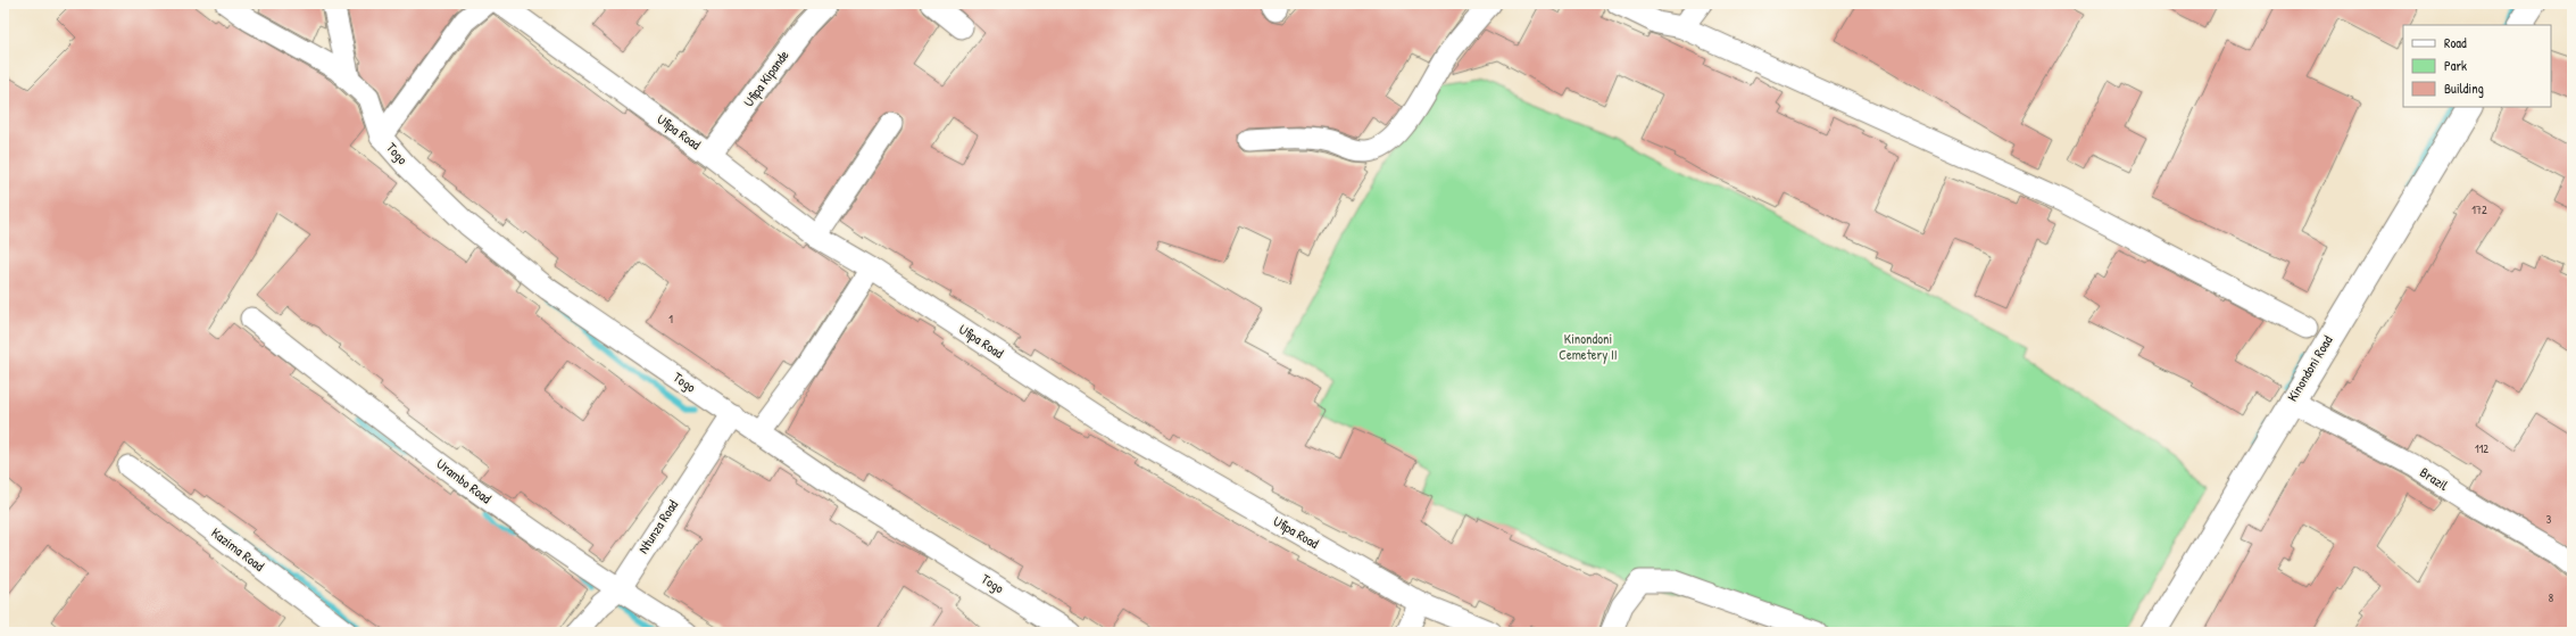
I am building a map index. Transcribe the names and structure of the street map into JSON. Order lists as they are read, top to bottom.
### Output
{
  "streets": {
    "street": [
      "Ufipa Kipande",
      "Ufipa Road",
      "Togo",
      "Kinondoni Road",
      "Brazil",
      "Urambo Road",
      "Ntunza Road",
      "Kazima Road"
    ]
  },
  "crossings": [
    ["Ufipa Kipande", "Ufipa Road"],
    ["Togo", "Ntunza Road"],
    ["Kinondoni Road", "Brazil"],
    ["Urambo Road", "Ntunza Road"]
  ],
  "parks": ["Kinondoni Cemetery II"],
  "house_numbers": [
    "172",
    "1",
    "112",
    "3",
    "8"
  ],
  "legend": ["Road", "Park", "Building"]
}
